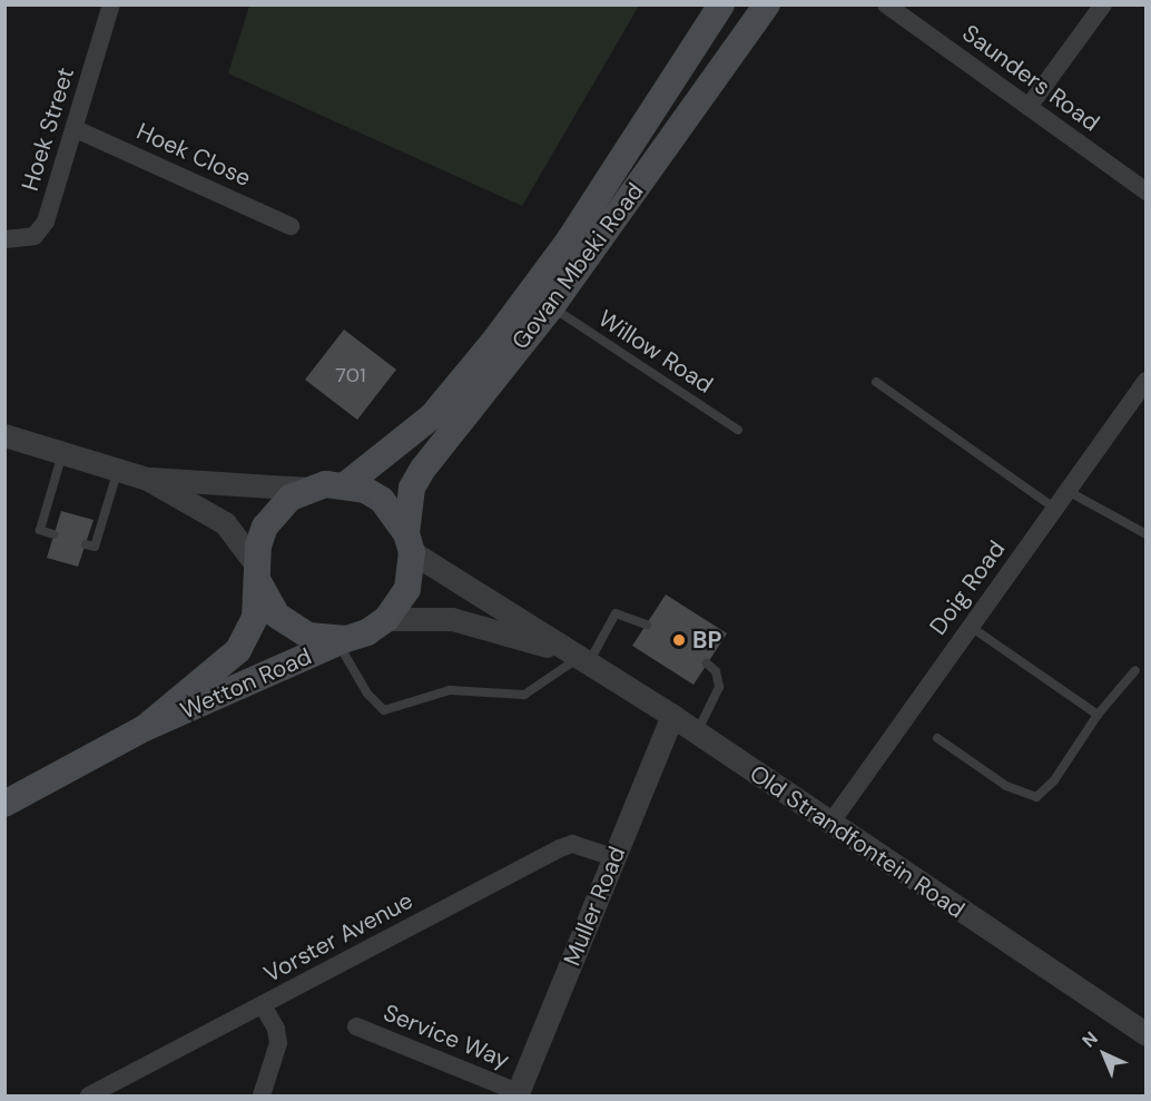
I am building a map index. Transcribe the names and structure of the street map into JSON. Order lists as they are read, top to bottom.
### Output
{
  "streets": {
    "main road": ["Govan Mbeki Road", "Wetton Road"],
    "street": [
      "Saunders Road",
      "Hoek Street",
      "Hoek Close",
      "Doig Road",
      "Old Strandfontein Road",
      "Muller Road",
      "Vorster Avenue",
      "Service Way"
    ],
    "lane": ["Willow Road"]
  },
  "crossings": [
    ["Hoek Street", "Hoek Close"],
    ["Govan Mbeki Road", "Willow Road"],
    ["Govan Mbeki Road", "Wetton Road"],
    ["Govan Mbeki Road", "Old Strandfontein Road"],
    ["Doig Road", "Old Strandfontein Road"],
    ["Wetton Road", "Old Strandfontein Road"],
    ["Old Strandfontein Road", "Muller Road"],
    ["Muller Road", "Vorster Avenue"],
    ["Muller Road", "Service Way"]
  ],
  "places": ["BP"],
  "house_numbers": ["701"],
  "north": "top left"
}
